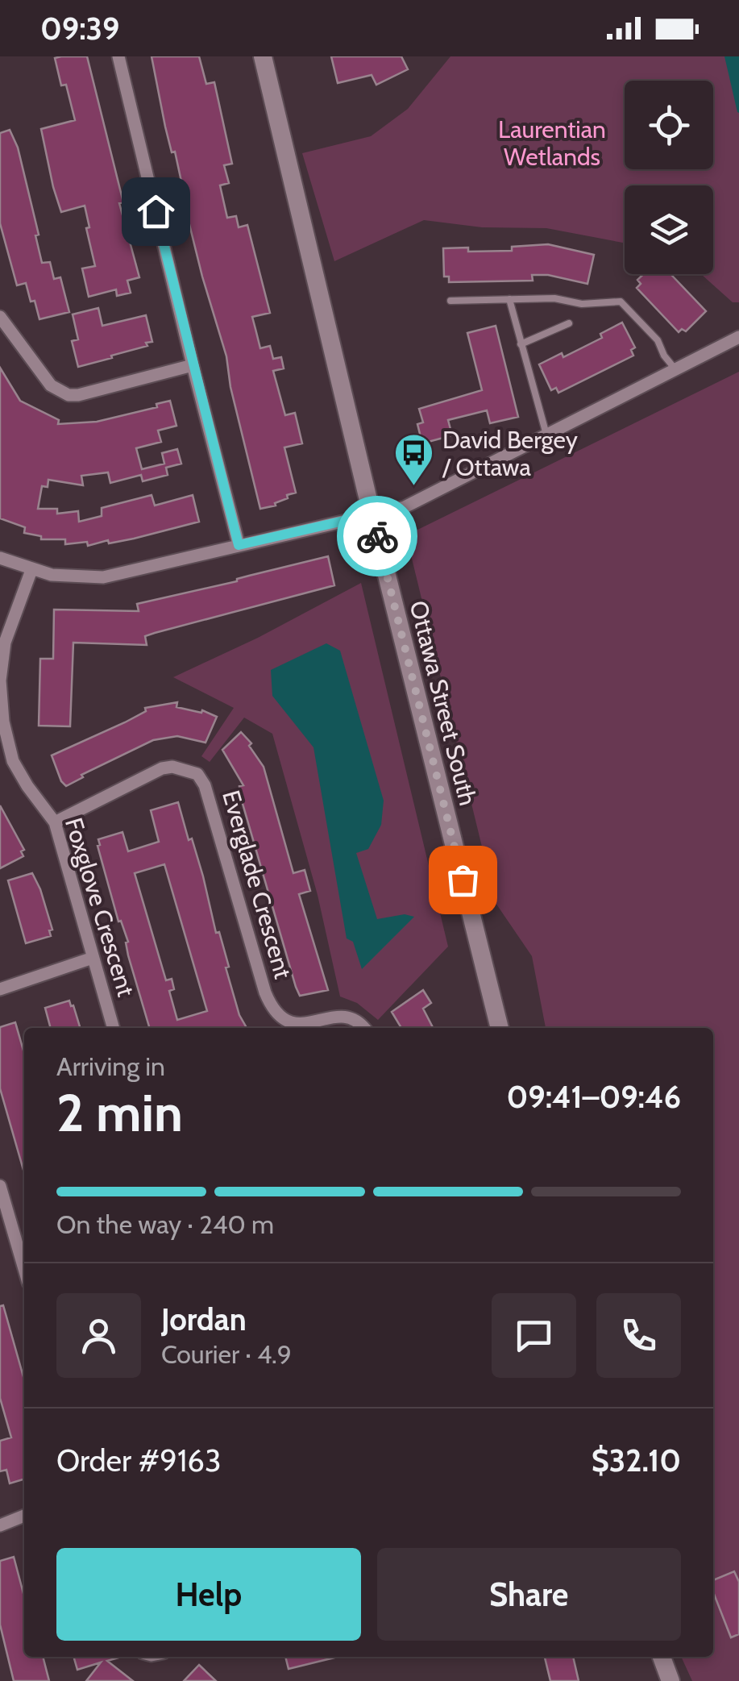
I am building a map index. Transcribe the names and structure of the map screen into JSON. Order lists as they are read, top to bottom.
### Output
{
  "streets": {
    "main road": ["Ottawa Street South"],
    "street": ["Everglade Crescent", "Foxglove Crescent"]
  },
  "crossings": [
    ["Everglade Crescent", "Foxglove Crescent"]
  ],
  "parks": ["Laurentian Wetlands"],
  "places": {
    "bus stop": ["David Bergey / Ottawa"]
  },
  "page": {
    "status": "09:39",
    "heading": ["2 min", "Arriving in", "09:41–09:46"],
    "panel": [
      "Jordan",
      "Courier · 4.9",
      "Order #9163",
      "$32.10"
    ],
    "bar": "On the way · 240 m",
    "buttons": ["Help", "Share"]
  }
}
